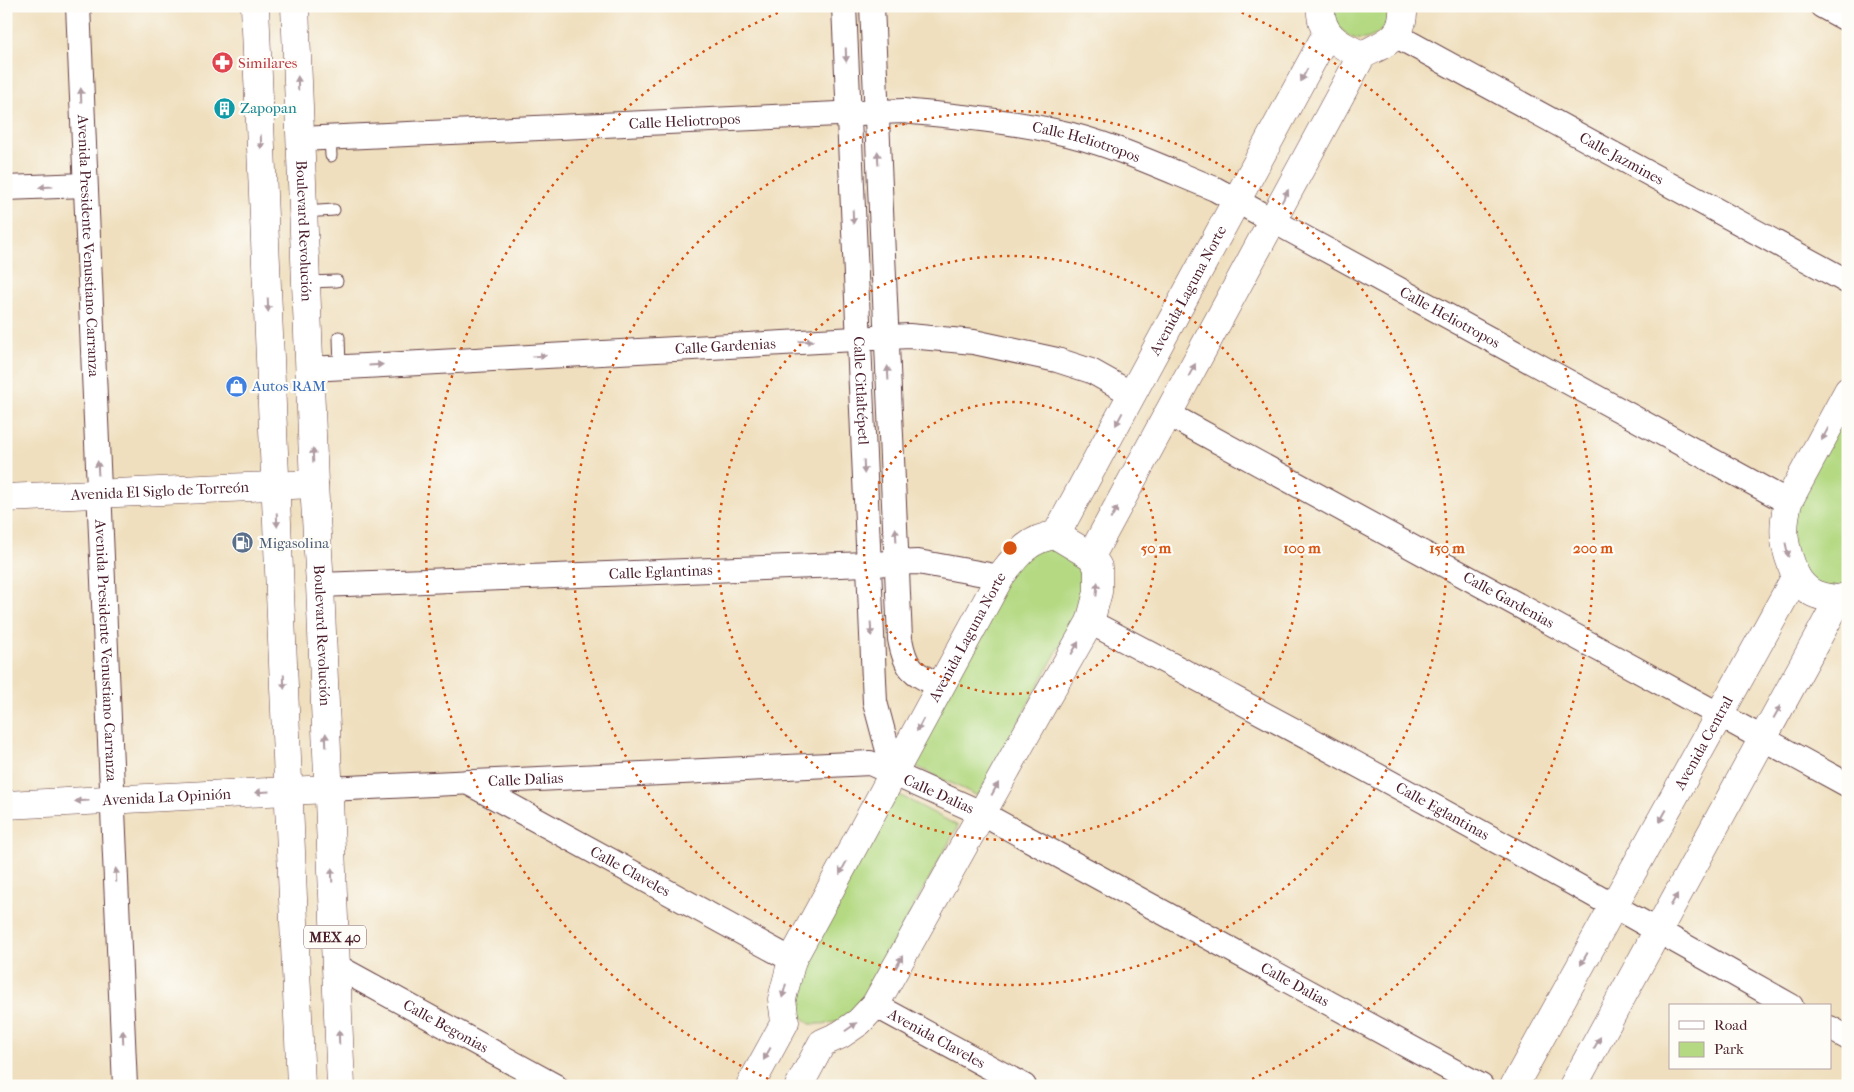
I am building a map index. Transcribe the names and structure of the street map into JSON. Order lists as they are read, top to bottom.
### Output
{
  "streets": {
    "street": [
      "Calle Heliotropos",
      "Calle Jazmines",
      "Boulevard Revolución",
      "Avenida Presidente Venustiano Carranza",
      "Avenida Laguna Norte",
      "Calle Gardenias",
      "Calle Citlaltépetl",
      "Avenida El Siglo de Torreón",
      "Calle Eglantinas",
      "Avenida Central",
      "Calle Dalias",
      "Avenida La Opinión",
      "Calle Claveles",
      "MEX 40",
      "Calle Begonias",
      "Avenida Claveles"
    ]
  },
  "crossings": [
    ["Calle Heliotropos", "Boulevard Revolución"],
    ["Calle Heliotropos", "Avenida Laguna Norte"],
    ["Calle Heliotropos", "Calle Citlaltépetl"],
    ["Boulevard Revolución", "Calle Gardenias"],
    ["Boulevard Revolución", "Avenida El Siglo de Torreón"],
    ["Boulevard Revolución", "Calle Eglantinas"],
    ["Boulevard Revolución", "Calle Dalias"],
    ["Boulevard Revolución", "Avenida La Opinión"],
    ["Boulevard Revolución", "Calle Begonias"],
    ["Avenida Presidente Venustiano Carranza", "Avenida El Siglo de Torreón"],
    ["Avenida Presidente Venustiano Carranza", "Avenida La Opinión"],
    ["Avenida Laguna Norte", "Calle Gardenias"],
    ["Avenida Laguna Norte", "Calle Citlaltépetl"],
    ["Avenida Laguna Norte", "Calle Eglantinas"],
    ["Avenida Laguna Norte", "Calle Dalias"],
    ["Avenida Laguna Norte", "Calle Claveles"],
    ["Calle Gardenias", "Calle Citlaltépetl"],
    ["Calle Gardenias", "Avenida Central"],
    ["Calle Citlaltépetl", "Calle Eglantinas"],
    ["Calle Citlaltépetl", "Calle Dalias"],
    ["Avenida El Siglo de Torreón", "MEX 40"],
    ["Calle Eglantinas", "Avenida Central"],
    ["Calle Dalias", "Avenida La Opinión"],
    ["Calle Dalias", "Calle Claveles"],
    ["Avenida La Opinión", "MEX 40"]
  ],
  "one_way": ["Avenida La Opinión"],
  "places": {
    "pharmacy": ["Similares"],
    "building": ["Zapopan"],
    "shop": ["Autos RAM"],
    "fuel station": ["Migasolina"]
  },
  "legend": ["Road", "Park"],
  "rings": [
    "50 m",
    "100 m",
    "150 m",
    "200 m"
  ]
}
